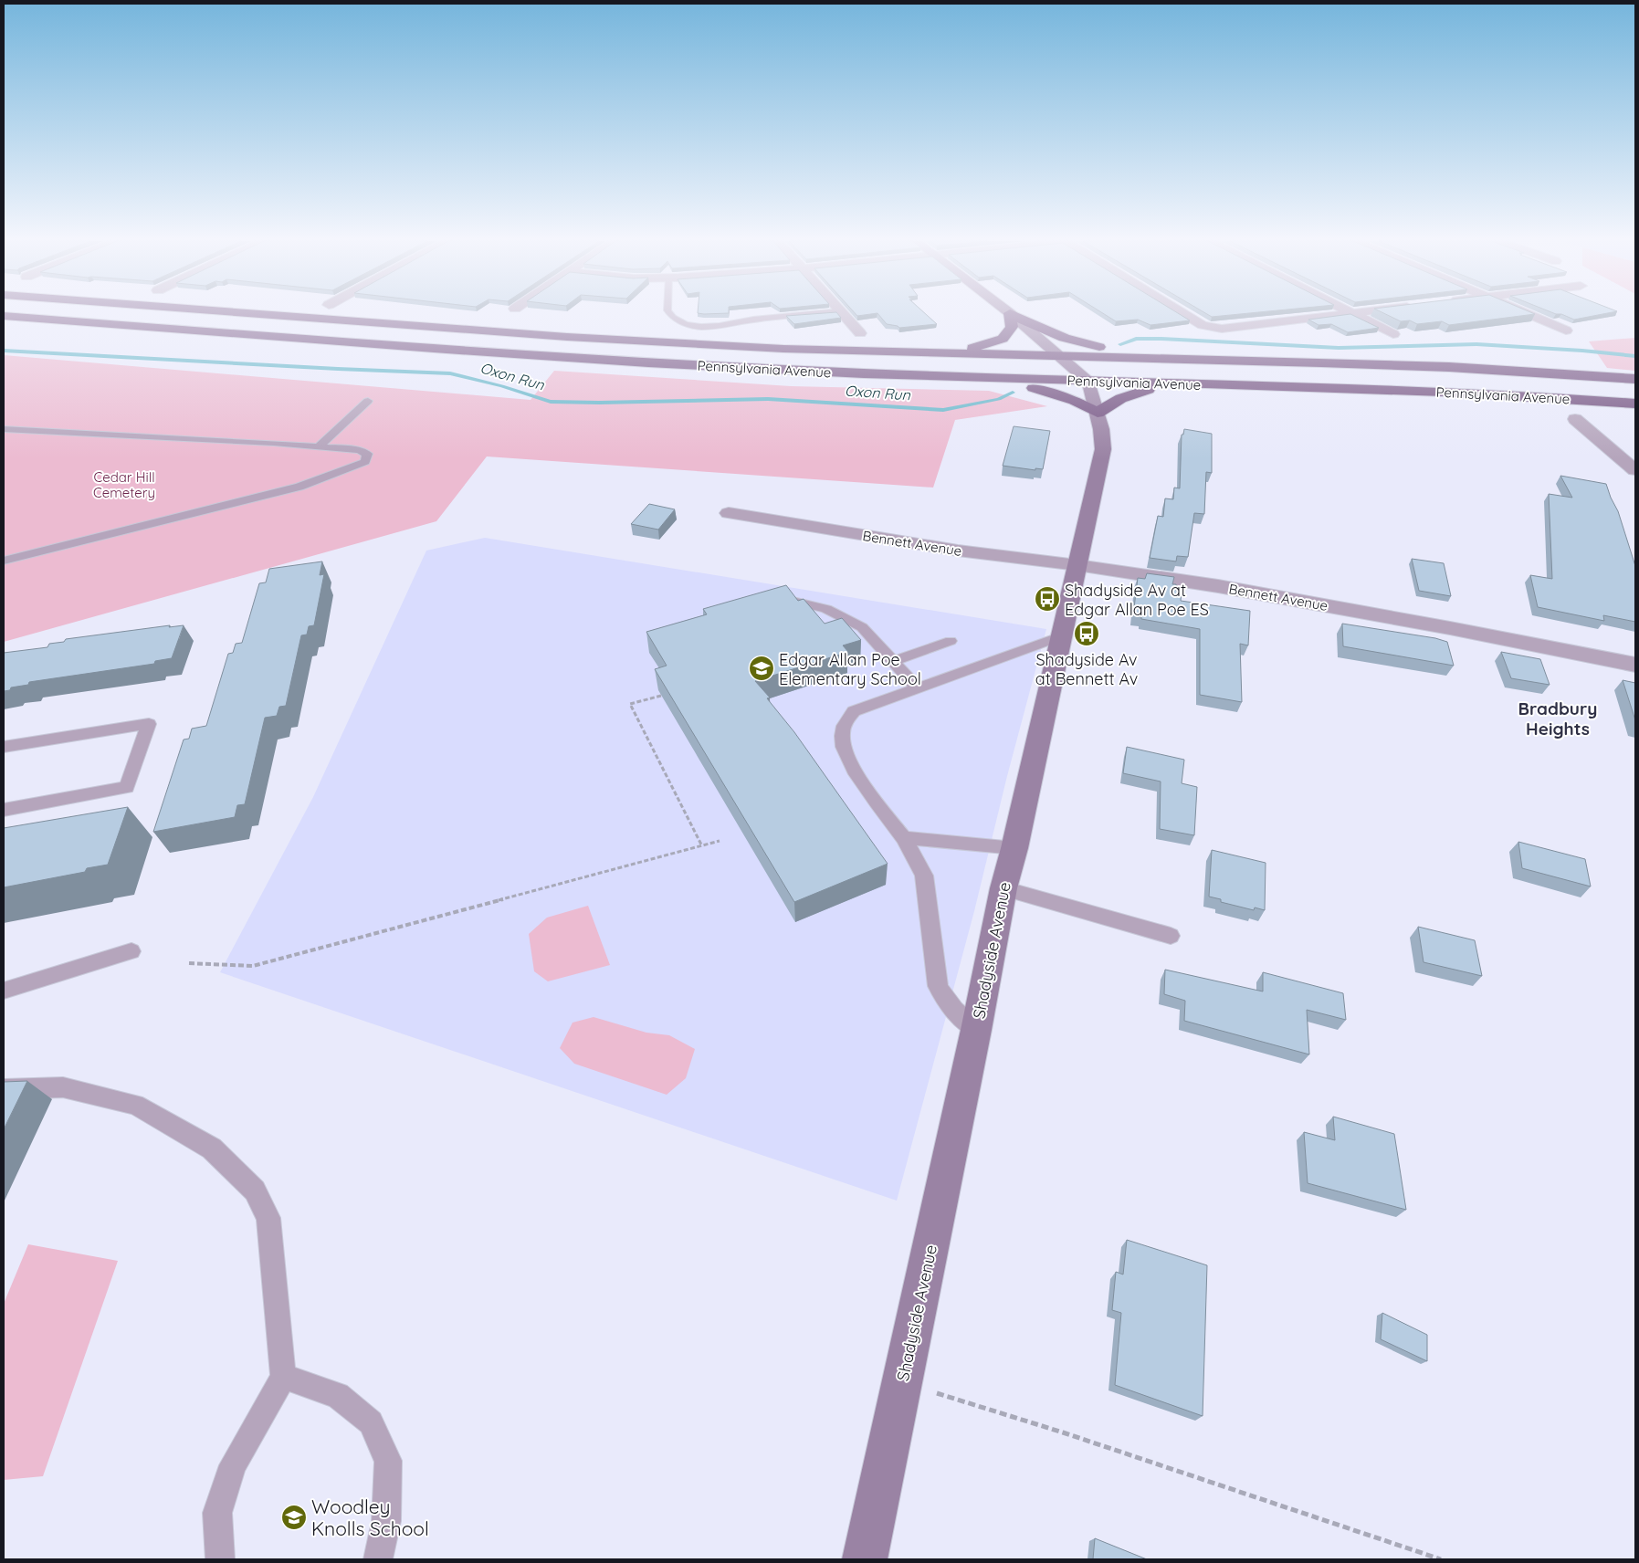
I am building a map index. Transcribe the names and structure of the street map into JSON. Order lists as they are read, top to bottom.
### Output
{
  "streets": {
    "highway": ["Pennsylvania Avenue"],
    "street": ["Bennett Avenue", "Shadyside Avenue"]
  },
  "crossings": [
    ["Pennsylvania Avenue", "Shadyside Avenue"],
    ["Bennett Avenue", "Shadyside Avenue"]
  ],
  "districts": ["Bradbury Heights"],
  "water": ["Oxon Run"],
  "parks": ["Cedar Hill Cemetery"],
  "places": {
    "bus stop": ["Shadyside Av at Edgar Allan Poe ES", "Shadyside Av at Bennett Av"],
    "school or university": ["Edgar Allan Poe Elementary School", "Woodley Knolls School"]
  }
}
